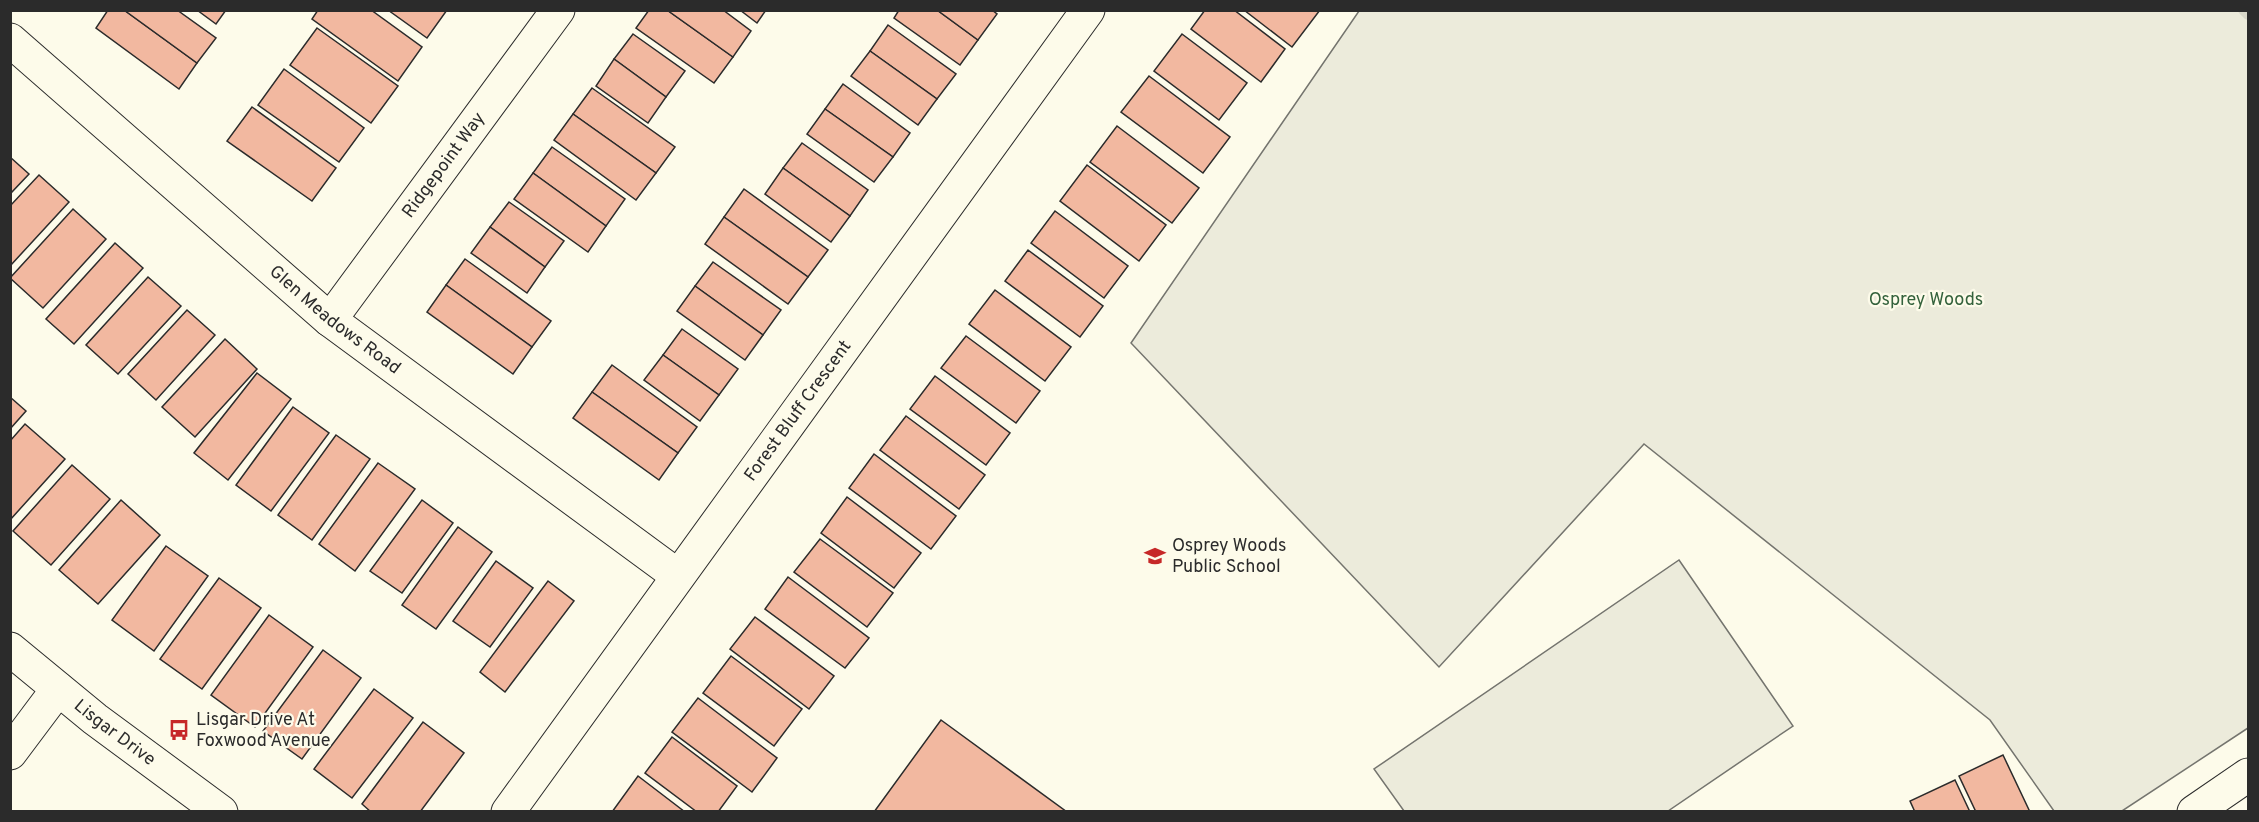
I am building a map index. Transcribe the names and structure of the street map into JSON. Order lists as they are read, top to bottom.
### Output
{
  "streets": {
    "street": [
      "Ridgepoint Way",
      "Glen Meadows Road",
      "Forest Bluff Crescent",
      "Lisgar Drive"
    ]
  },
  "crossings": [
    ["Ridgepoint Way", "Glen Meadows Road"],
    ["Glen Meadows Road", "Forest Bluff Crescent"]
  ],
  "parks": ["Osprey Woods"],
  "places": {
    "school or university": ["Osprey Woods Public School"],
    "bus stop": ["Lisgar Drive At Foxwood Avenue"]
  }
}
